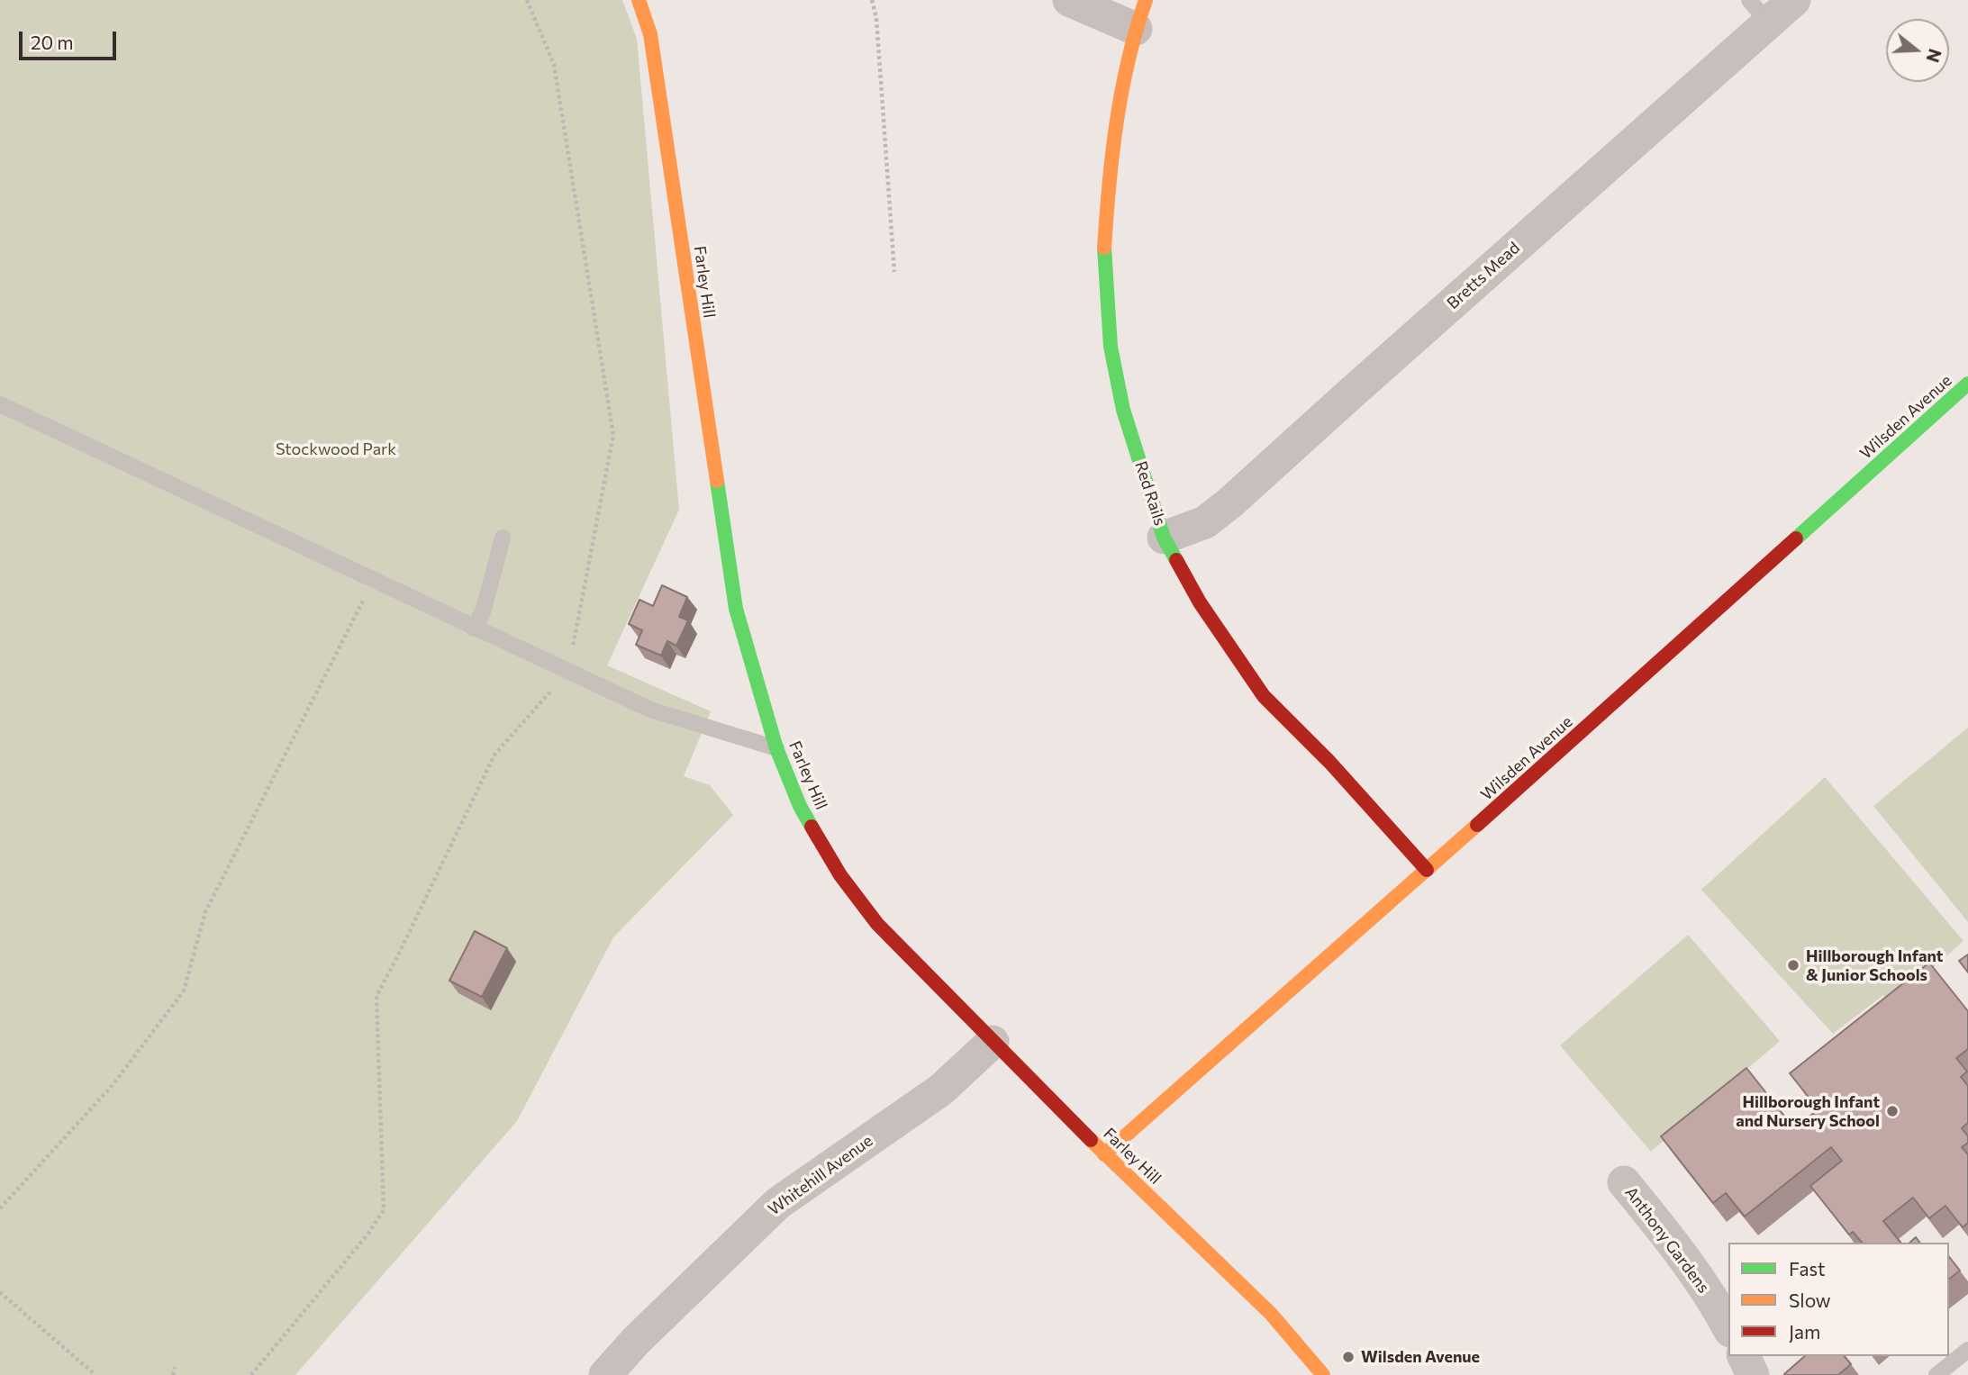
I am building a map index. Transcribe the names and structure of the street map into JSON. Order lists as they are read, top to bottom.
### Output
{
  "streets": {
    "street": [
      "Bretts Mead",
      "Farley Hill",
      "Wilsden Avenue",
      "Red Rails",
      "Whitehill Avenue",
      "Anthony Gardens"
    ]
  },
  "crossings": [
    ["Bretts Mead", "Red Rails"],
    ["Farley Hill", "Wilsden Avenue"],
    ["Farley Hill", "Whitehill Avenue"],
    ["Wilsden Avenue", "Red Rails"]
  ],
  "parks": ["Stockwood Park"],
  "places": ["Hillborough Infant & Junior Schools", "Hillborough Infant and Nursery School", "Wilsden Avenue"],
  "legend": ["Fast", "Slow", "Jam"],
  "scale_bar": "20 m",
  "north": "right"
}
